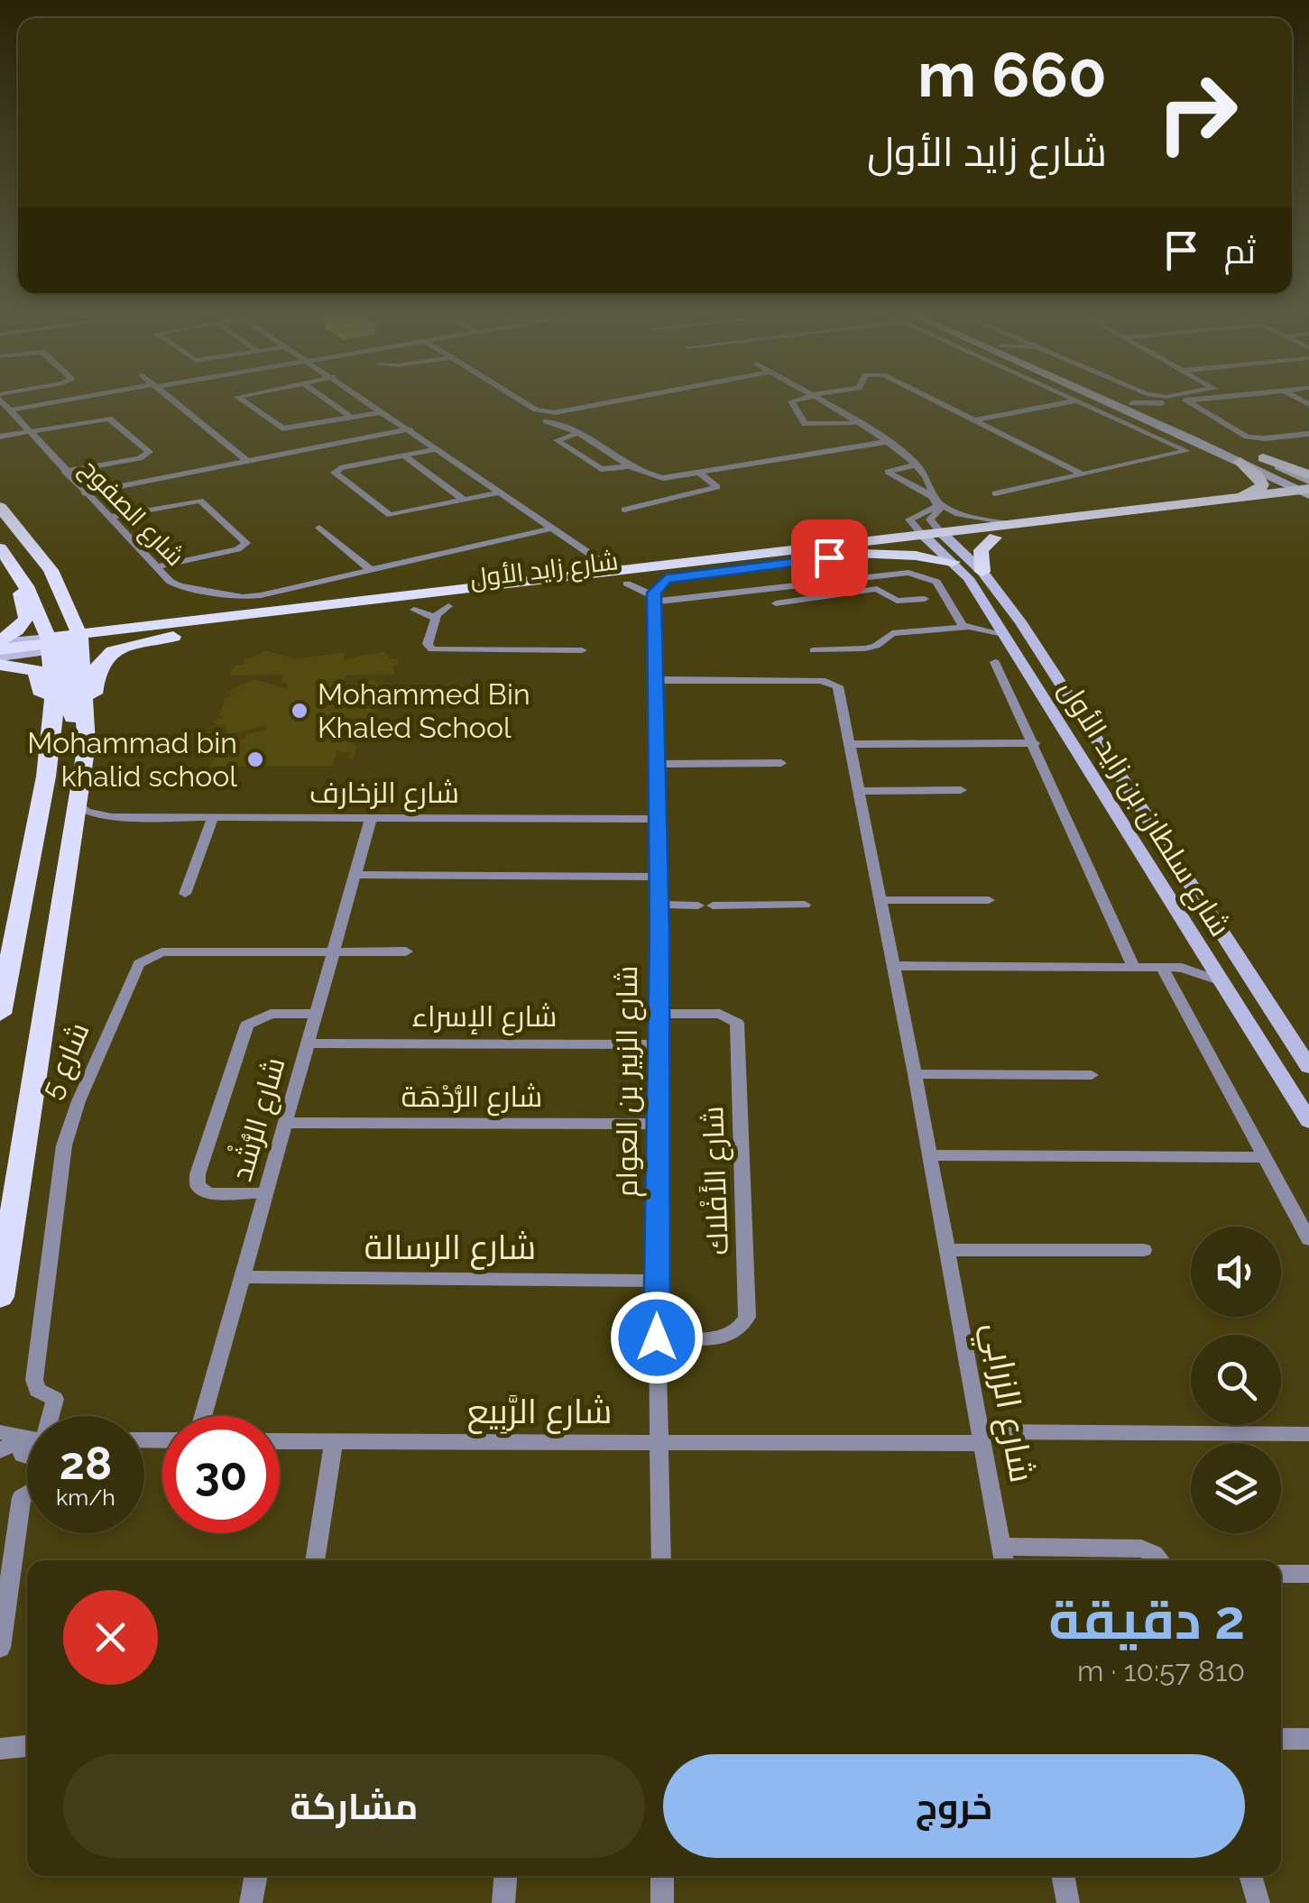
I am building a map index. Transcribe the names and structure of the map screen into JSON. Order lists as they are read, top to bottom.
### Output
{
  "streets": {
    "main road": ["شارع زايد الأول", "شارع سلطان بن زايد الأول"],
    "street": [
      "شارع الصفوح",
      "شارع الزخارف",
      "شارع الإسراء",
      "شارع 5",
      "شارع الزبير بن العوام",
      "شارع الرُّدْهَة",
      "شارع الرُّشْد",
      "شارع الأَفْلاك",
      "شارع الرسالة",
      "شارع الزرابي",
      "شارع الرَّبِيع"
    ]
  },
  "crossings": [
    ["شارع زايد الأول", "شارع سلطان بن زايد الأول"],
    ["شارع الزخارف", "شارع الزبير بن العوام"],
    ["شارع الزخارف", "شارع الرُّشْد"],
    ["شارع الإسراء", "شارع الزبير بن العوام"],
    ["شارع الإسراء", "شارع الرُّشْد"],
    ["شارع 5", "شارع الرُّشْد"],
    ["شارع الزبير بن العوام", "شارع الرُّدْهَة"],
    ["شارع الزبير بن العوام", "شارع الأَفْلاك"],
    ["شارع الزبير بن العوام", "شارع الرسالة"],
    ["شارع الزبير بن العوام", "شارع الزرابي"],
    ["شارع الزبير بن العوام", "شارع الرَّبِيع"],
    ["شارع الرُّدْهَة", "شارع الرُّشْد"],
    ["شارع الرُّشْد", "شارع الرسالة"],
    ["شارع الزرابي", "شارع الرَّبِيع"]
  ],
  "places": ["Mohammed Bin Khaled School", "Mohammad bin khalid school"],
  "page": {
    "turn": ["660 m", "شارع زايد الأول"],
    "then": "ثم",
    "speed": "28 km/h",
    "limit": "30",
    "heading": ["2 دقيقة", "810 m · 10:57"],
    "buttons": ["خروج", "مشاركة"]
  }
}
